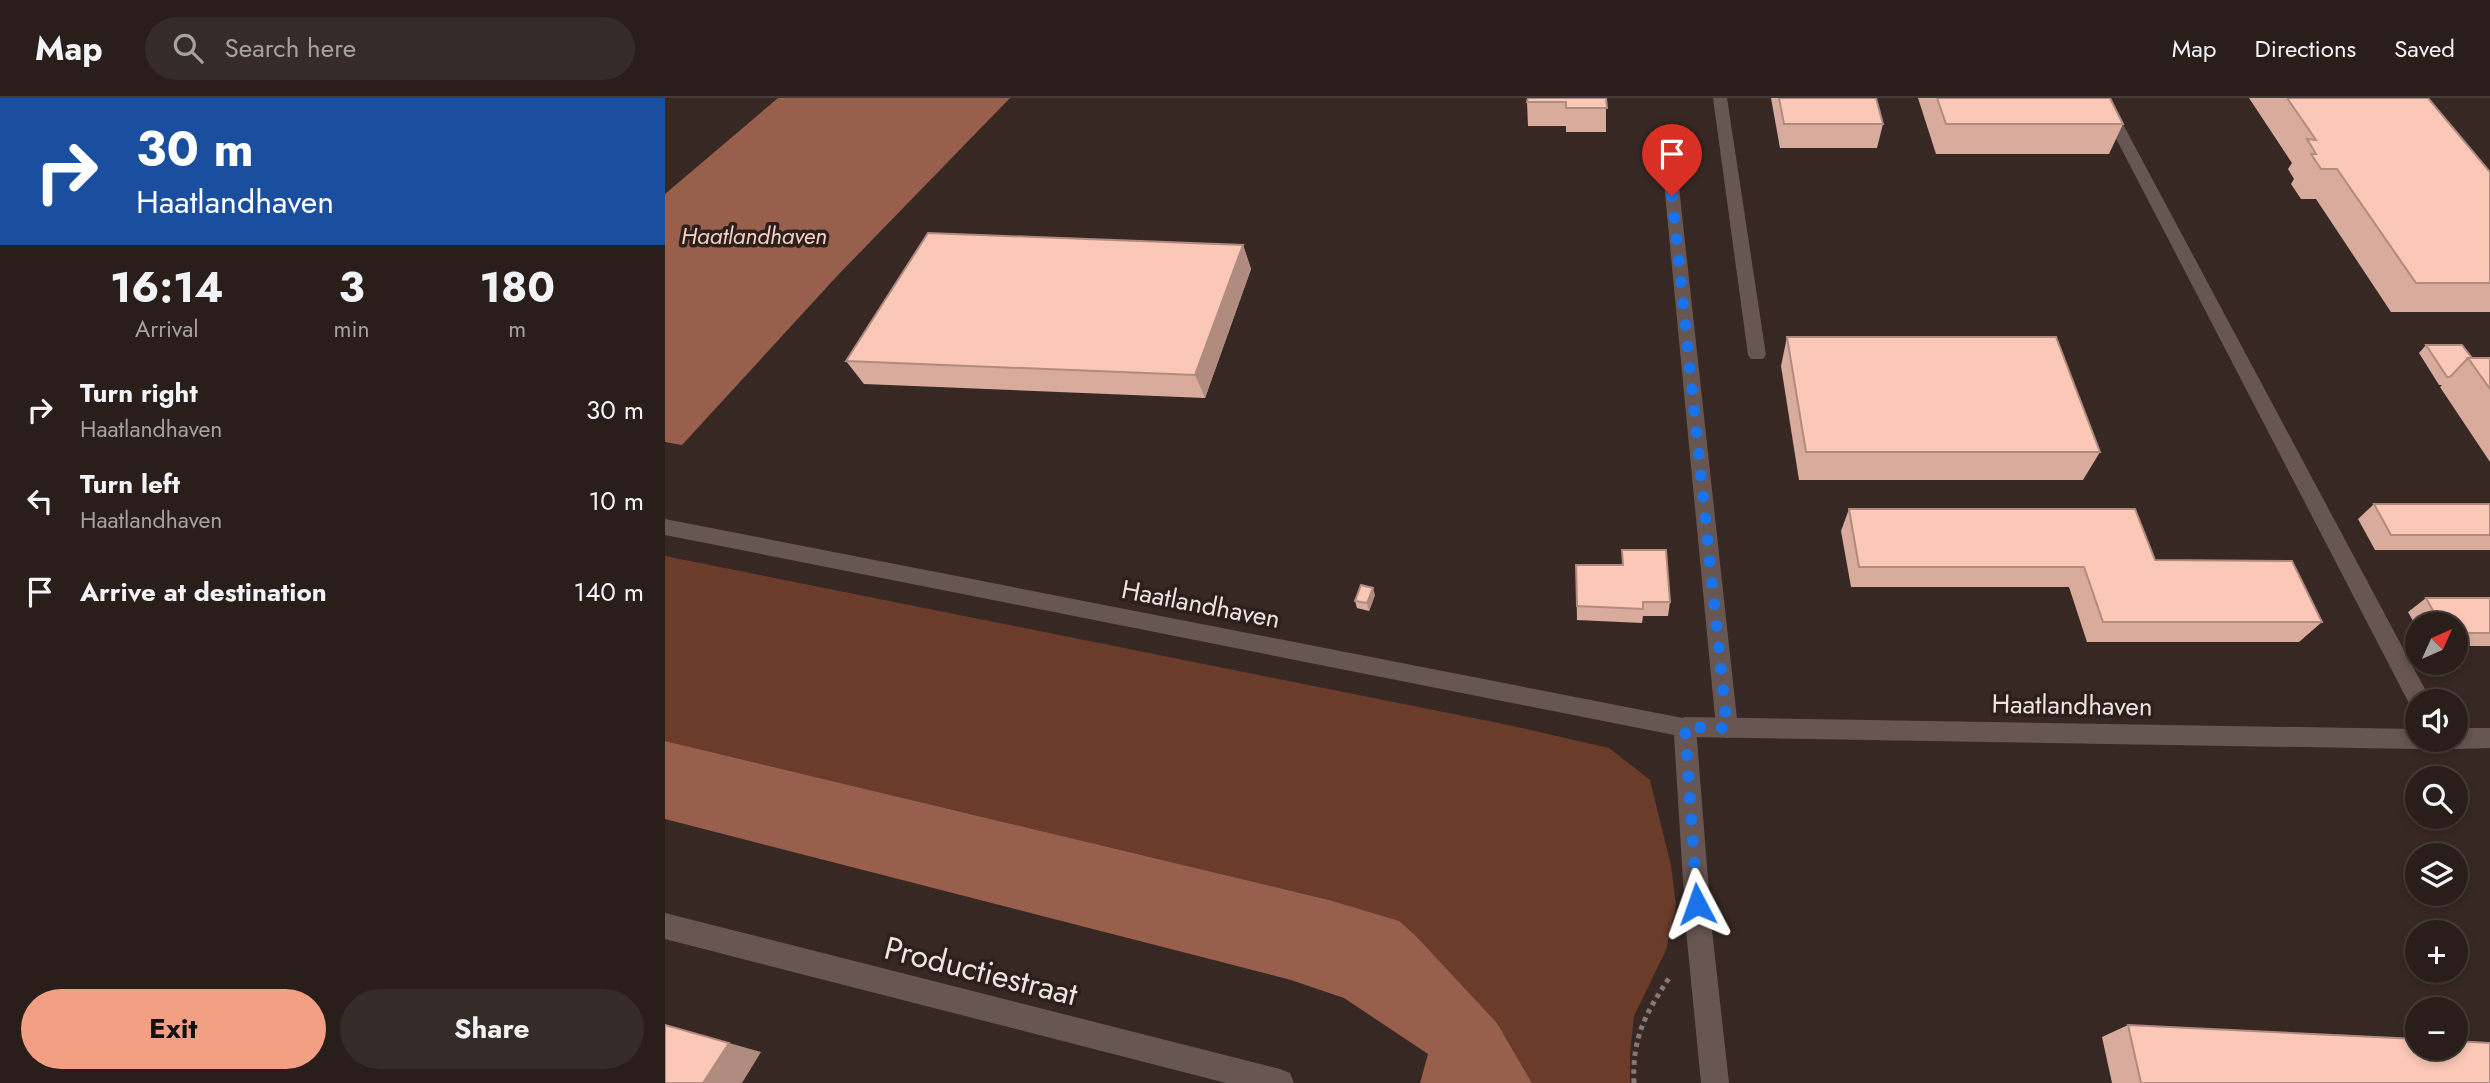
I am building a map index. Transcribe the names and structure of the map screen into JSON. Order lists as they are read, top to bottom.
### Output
{
  "streets": {
    "street": ["Haatlandhaven", "Productiestraat"]
  },
  "water": ["Haatlandhaven"],
  "north": "top right",
  "page": {
    "header": "Map",
    "search": "Search here",
    "nav": ["Map", "Directions", "Saved"],
    "turn": ["30 m", "Haatlandhaven"],
    "eta": [
      "16:14",
      "Arrival",
      "3",
      "min",
      "180",
      "m"
    ],
    "list": [
      {
        "name": "Turn right",
        "note": "Haatlandhaven",
        "value": "30 m"
      },
      {
        "name": "Turn left",
        "note": "Haatlandhaven",
        "value": "10 m"
      },
      {
        "name": "Arrive at destination",
        "value": "140 m"
      }
    ],
    "map_buttons": ["+", "−"],
    "buttons": ["Exit", "Share"]
  }
}
